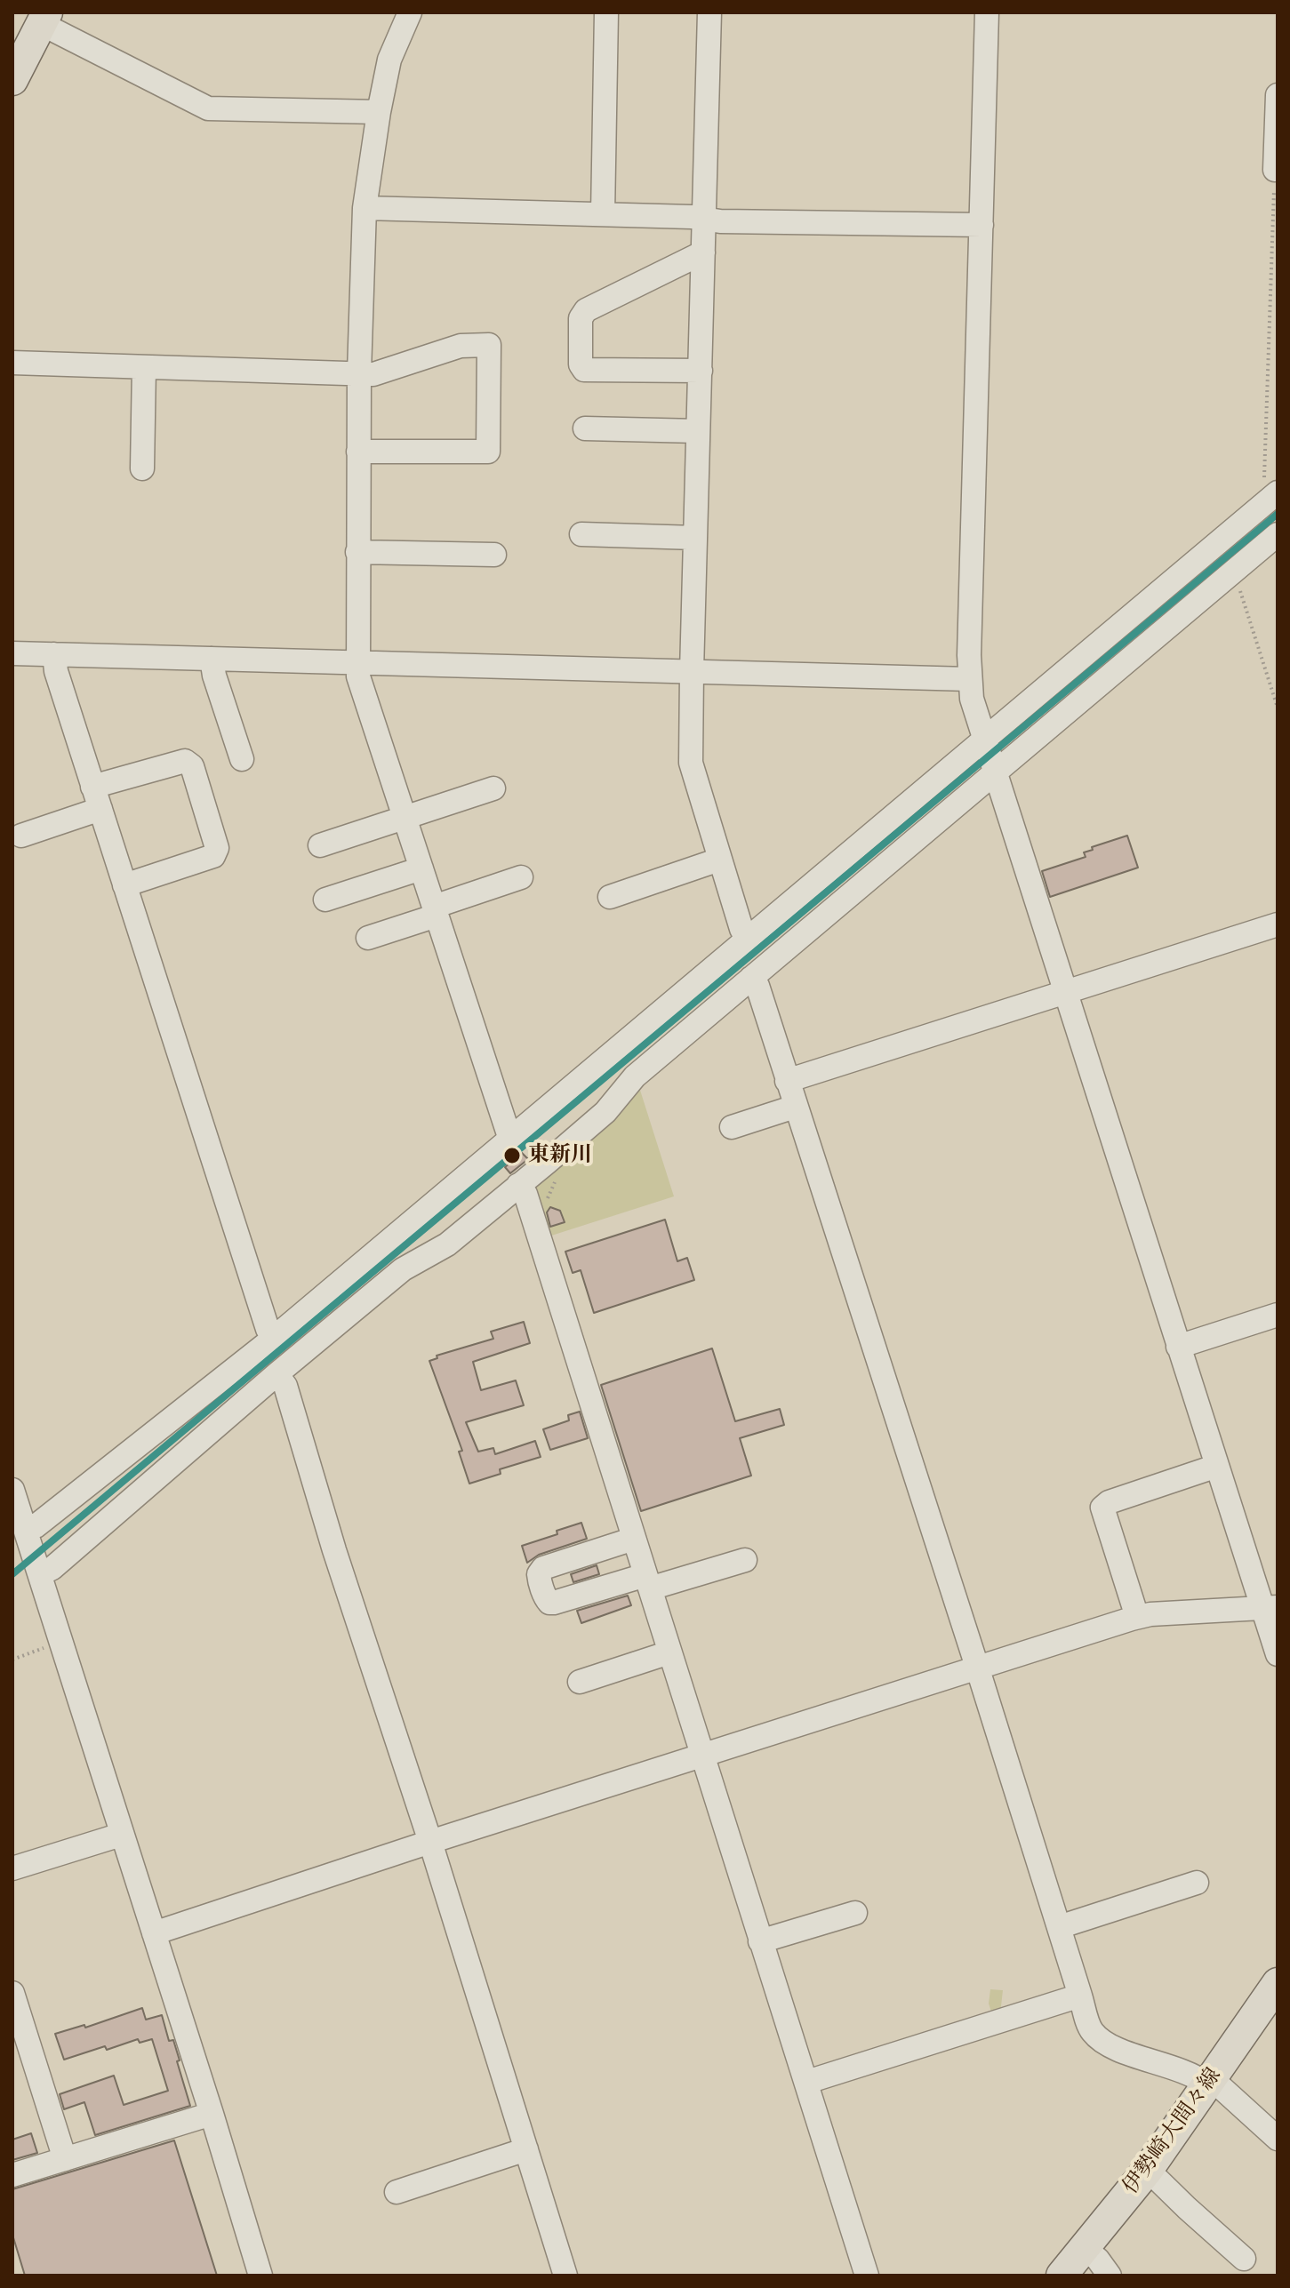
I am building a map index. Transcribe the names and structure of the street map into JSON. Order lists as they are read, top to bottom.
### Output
{
  "streets": {
    "main road": ["伊勢崎大間々線"]
  },
  "places": ["東新川"]
}
